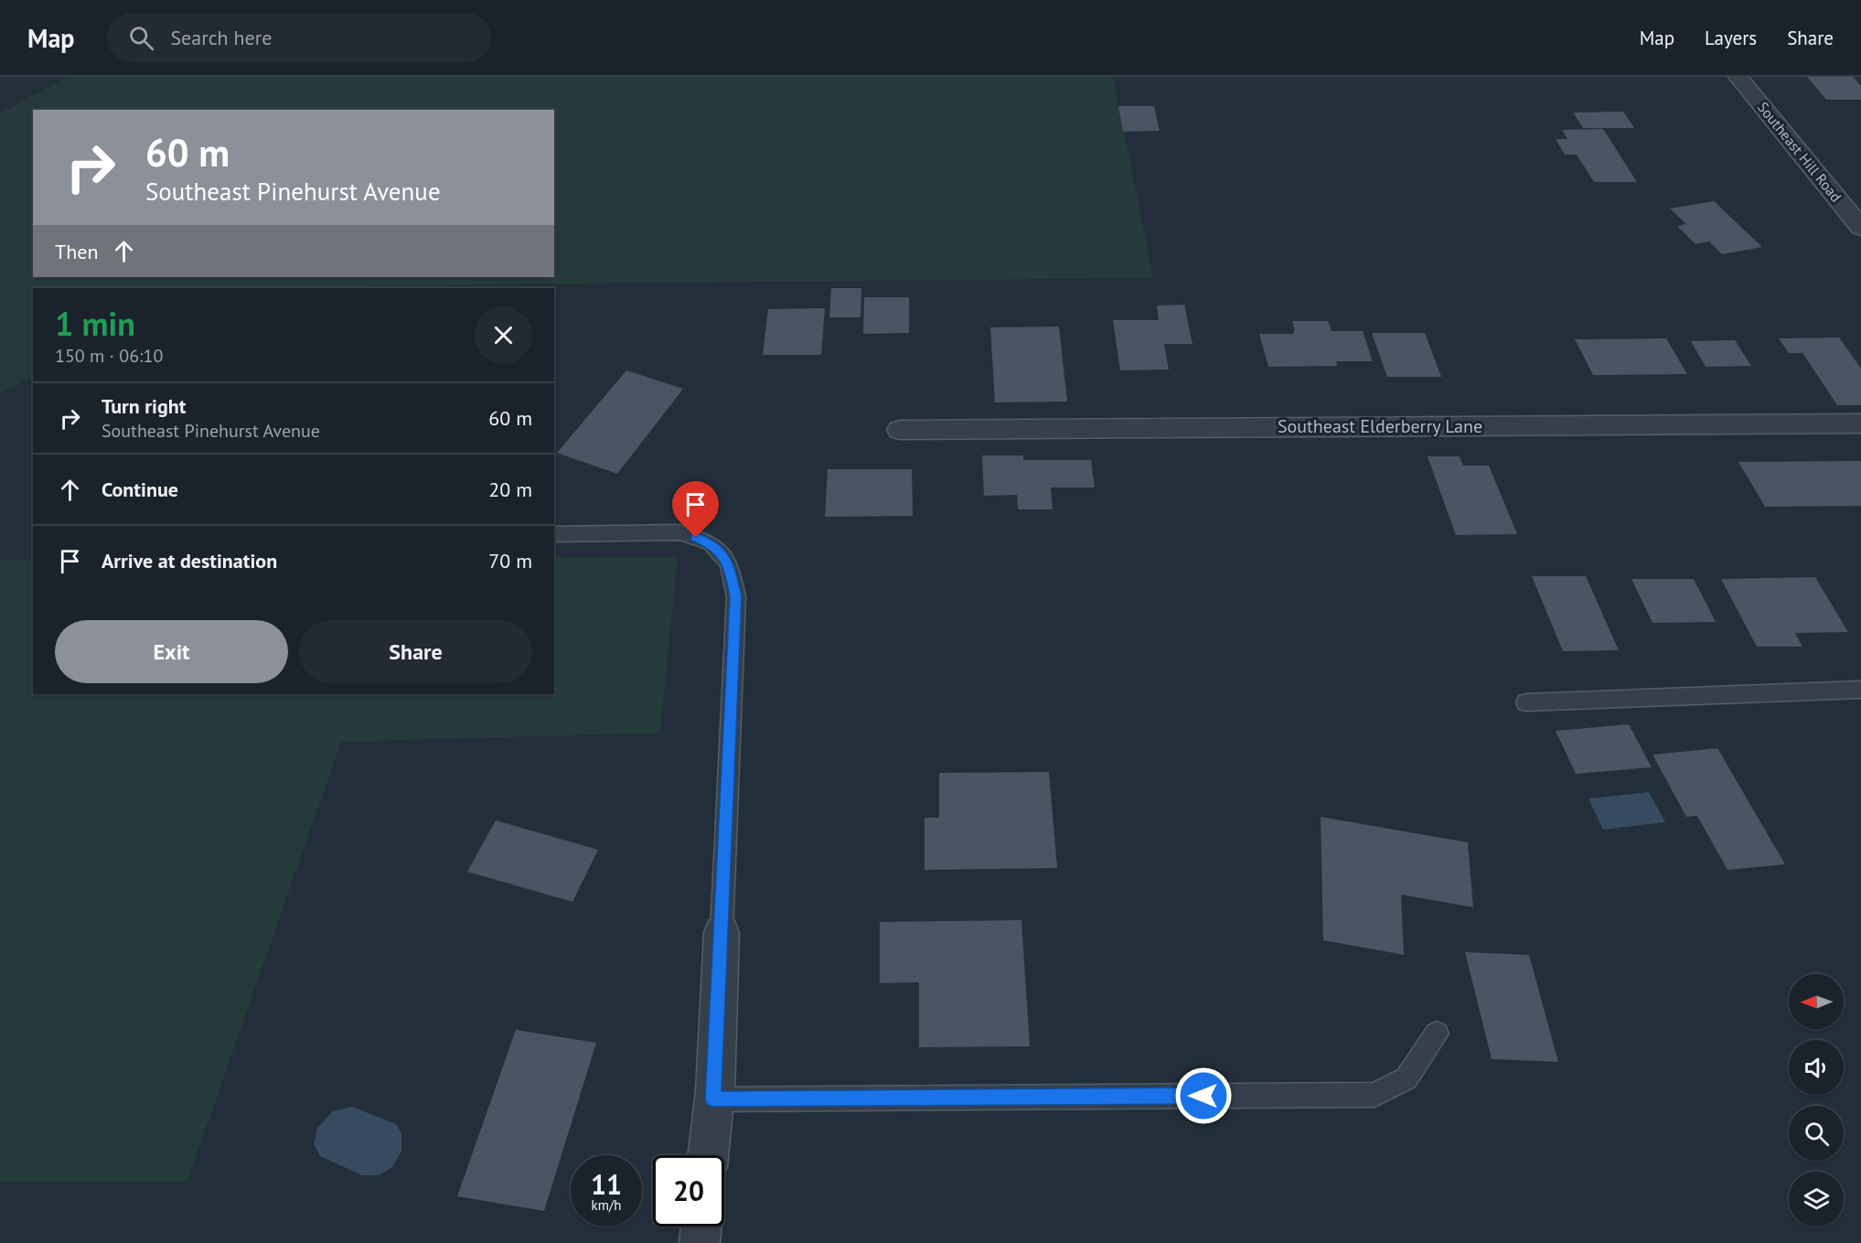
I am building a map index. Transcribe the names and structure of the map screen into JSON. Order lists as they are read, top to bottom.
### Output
{
  "streets": {
    "street": ["Southeast Hill Road", "Southeast Elderberry Lane"]
  },
  "north": "left",
  "page": {
    "header": "Map",
    "search": "Search here",
    "nav": ["Map", "Layers", "Share"],
    "turn": ["60 m", "Southeast Pinehurst Avenue"],
    "then": "Then",
    "heading": ["1 min", "150 m · 06:10"],
    "list": [
      {
        "name": "Turn right",
        "note": "Southeast Pinehurst Avenue",
        "value": "60 m"
      },
      {
        "name": "Continue",
        "value": "20 m"
      },
      {
        "name": "Arrive at destination",
        "value": "70 m"
      }
    ],
    "buttons": ["Exit", "Share"],
    "speed": "11 km/h",
    "limit": "20"
  }
}
